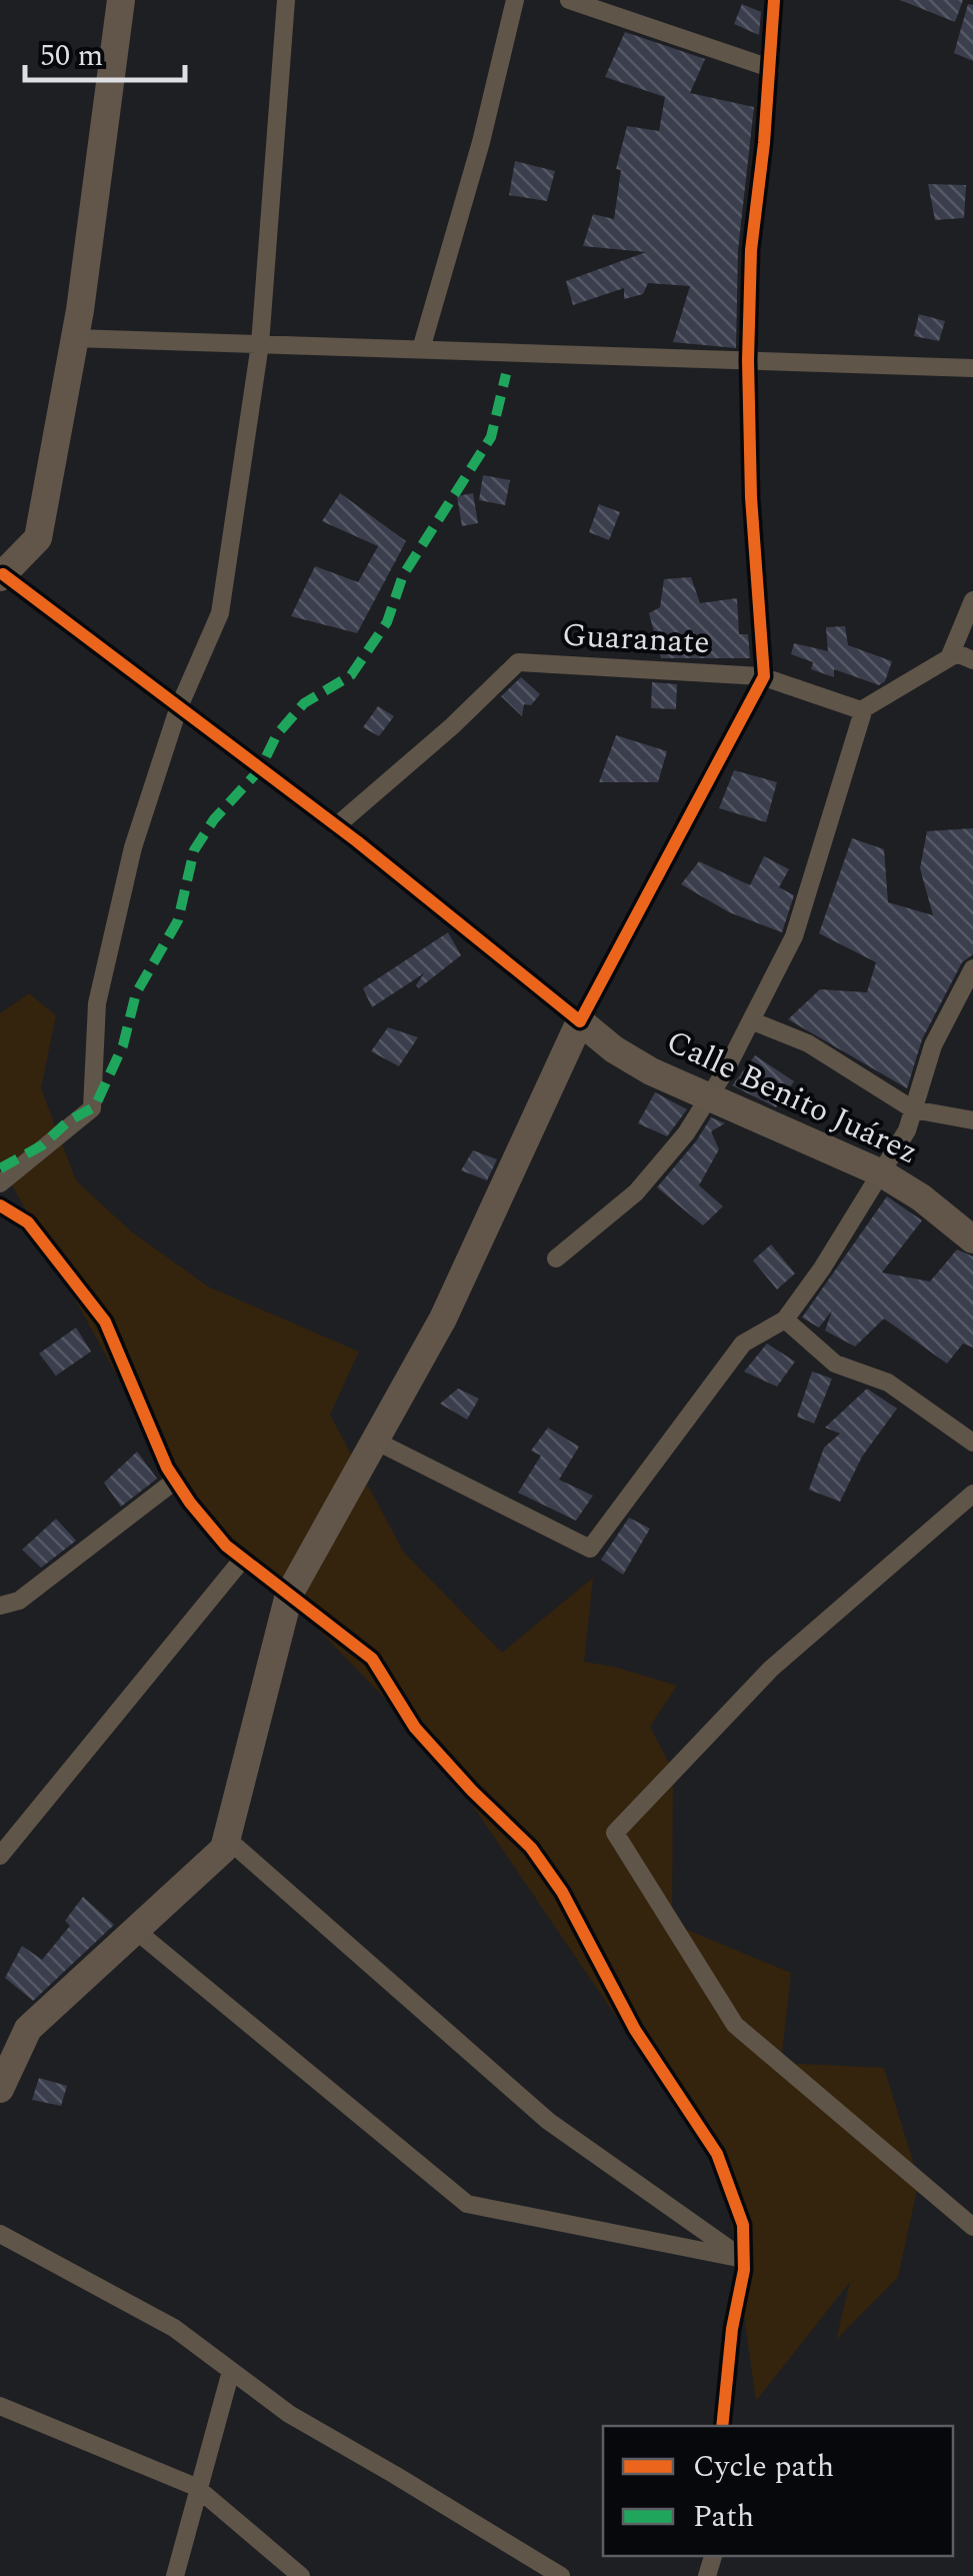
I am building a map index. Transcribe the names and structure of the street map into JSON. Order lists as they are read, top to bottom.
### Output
{
  "streets": {
    "main road": ["Calle Benito Juárez"],
    "street": ["Guaranate"]
  },
  "legend": ["Cycle path", "Path"],
  "scale_bar": "50 m"
}
